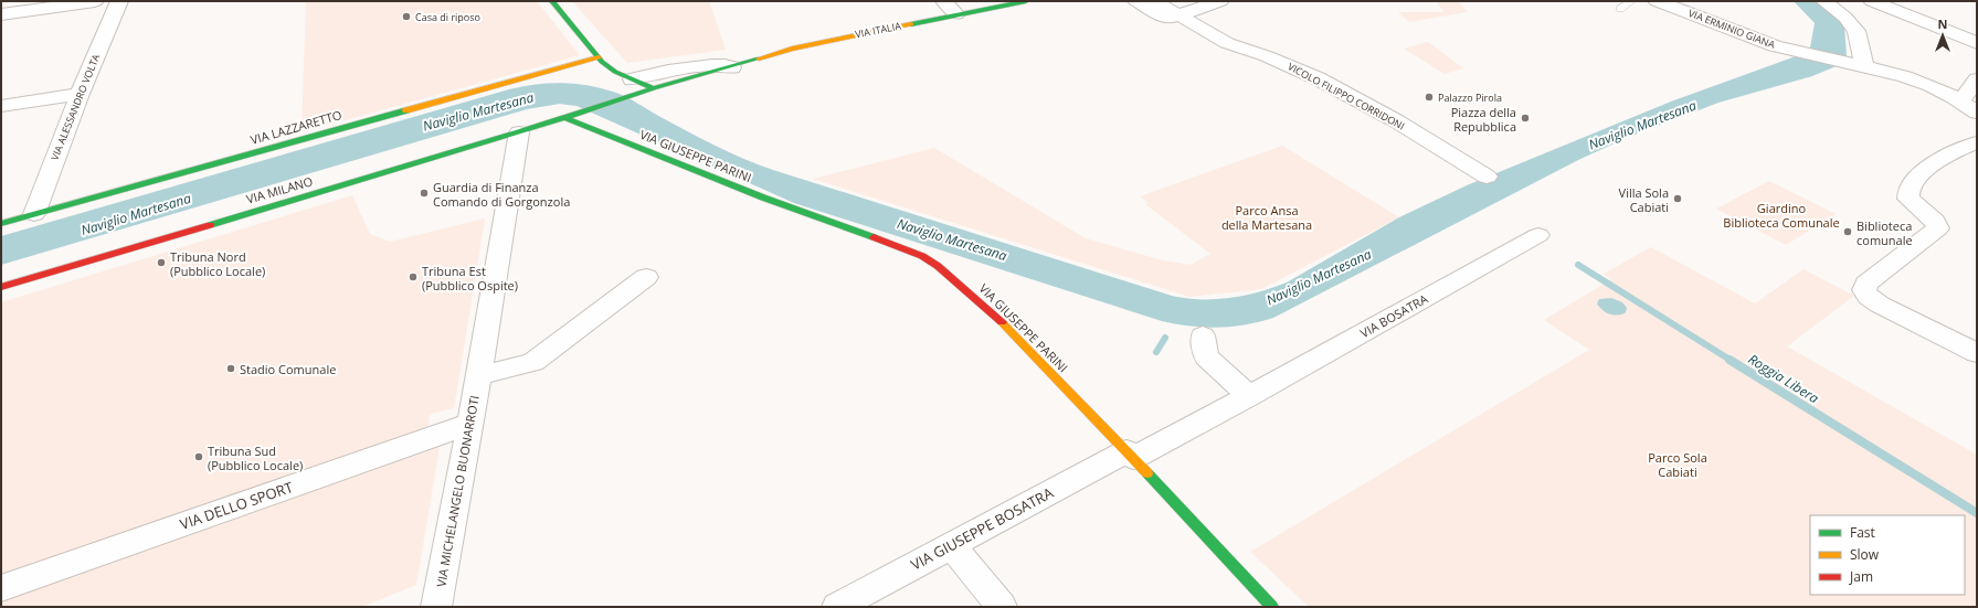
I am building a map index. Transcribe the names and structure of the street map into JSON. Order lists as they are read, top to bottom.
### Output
{
  "streets": {
    "street": [
      "VIA ERMINIO GIANA",
      "VIA ITALIA",
      "VICOLO FILIPPO CORRIDONI",
      "VIA ALESSANDRO VOLTA",
      "VIA LAZZARETTO",
      "VIA GIUSEPPE PARINI",
      "VIA MILANO",
      "VIA BOSATRA",
      "VIA MICHELANGELO BUONARROTI",
      "VIA DELLO SPORT",
      "VIA GIUSEPPE BOSATRA"
    ]
  },
  "crossings": [
    ["VIA ITALIA", "VIA MILANO"],
    ["VIA ALESSANDRO VOLTA", "VIA LAZZARETTO"],
    ["VIA GIUSEPPE PARINI", "VIA MILANO"],
    ["VIA GIUSEPPE PARINI", "VIA BOSATRA"],
    ["VIA GIUSEPPE PARINI", "VIA GIUSEPPE BOSATRA"],
    ["VIA MILANO", "VIA MICHELANGELO BUONARROTI"],
    ["VIA BOSATRA", "VIA GIUSEPPE BOSATRA"],
    ["VIA MICHELANGELO BUONARROTI", "VIA DELLO SPORT"]
  ],
  "water": ["Naviglio Martesana", "Roggia Libera"],
  "parks": ["Giardino Biblioteca Comunale", "Parco Ansa della Martesana", "Parco Sola Cabiati"],
  "places": [
    "Casa di riposo",
    "Palazzo Pirola",
    "Piazza della Repubblica",
    "Guardia di Finanza Comando di Gorgonzola",
    "Villa Sola Cabiati",
    "Biblioteca comunale",
    "Tribuna Nord (Pubblico Locale)",
    "Tribuna Est (Pubblico Ospite)",
    "Stadio Comunale",
    "Tribuna Sud (Pubblico Locale)"
  ],
  "legend": ["Fast", "Slow", "Jam"],
  "north": "top"
}
